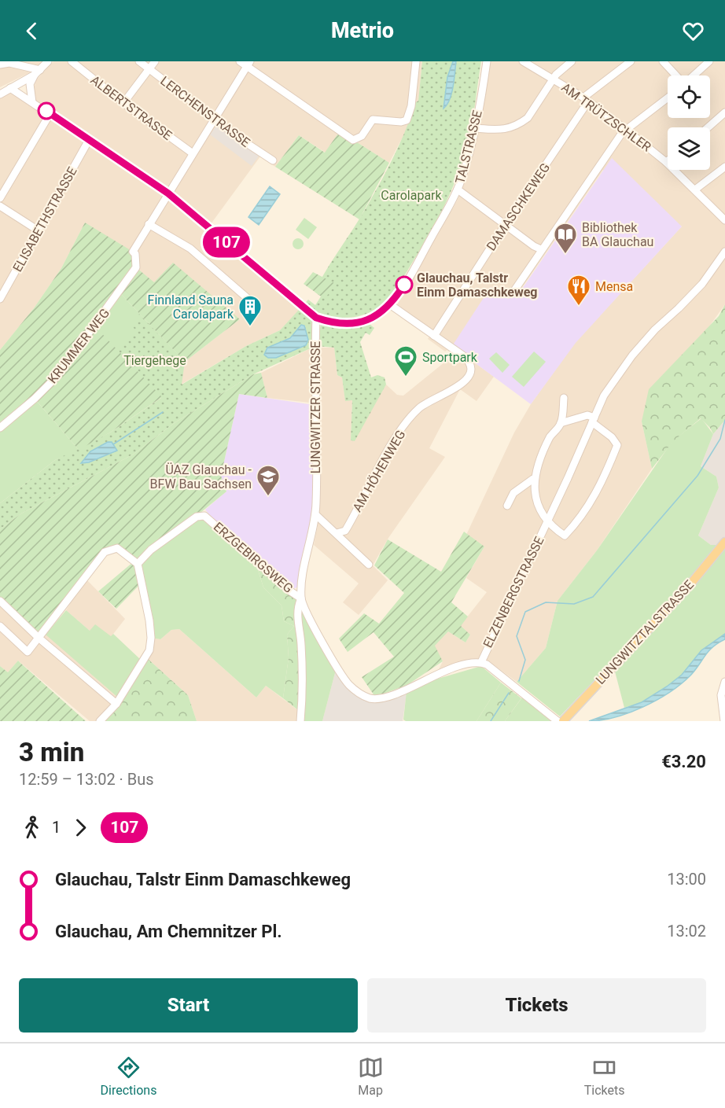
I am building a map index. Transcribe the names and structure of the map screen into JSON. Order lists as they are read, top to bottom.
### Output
{
  "streets": {
    "main road": ["LUNGWITZTALSTRASSE"],
    "street": [
      "ALBERTSTRASSE",
      "LERCHENSTRASSE",
      "AM TRÜTZSCHLER",
      "TALSTRASSE",
      "DAMASCHKEWEG",
      "ELISABETHSTRASSE",
      "KRUMMER WEG",
      "LUNGWITZER STRASSE",
      "AM HÖHENWEG",
      "ERZGEBIRGSWEG",
      "ELZENBERGSTRASSE"
    ]
  },
  "crossings": [
    ["AM TRÜTZSCHLER", "DAMASCHKEWEG"],
    ["TALSTRASSE", "LUNGWITZER STRASSE"],
    ["TALSTRASSE", "AM HÖHENWEG"],
    ["DAMASCHKEWEG", "AM HÖHENWEG"],
    ["LUNGWITZER STRASSE", "ERZGEBIRGSWEG"]
  ],
  "parks": ["Carolapark", "Tiergehege"],
  "places": {
    "library": ["Bibliothek BA Glauchau"],
    "other": ["Glauchau, Talstr Einm Damaschkeweg"],
    "restaurant": ["Mensa"],
    "building": ["Finnland Sauna Carolapark"],
    "sports": ["Sportpark"],
    "school or university": ["ÜAZ Glauchau - BFW Bau Sachsen"]
  },
  "lines": ["bus line 107"],
  "page": {
    "header": "Metrio",
    "on_map": "107",
    "heading": ["3 min", "12:59 – 13:02 · Bus", "€3.20"],
    "legs": ["1", "107"],
    "list": [
      {
        "name": "Glauchau, Talstr Einm Damaschkeweg",
        "value": "13:00"
      },
      {
        "name": "Glauchau, Am Chemnitzer Pl.",
        "value": "13:02"
      }
    ],
    "buttons": ["Start", "Tickets"],
    "tabs": ["Directions", "Map", "Tickets"]
  }
}
